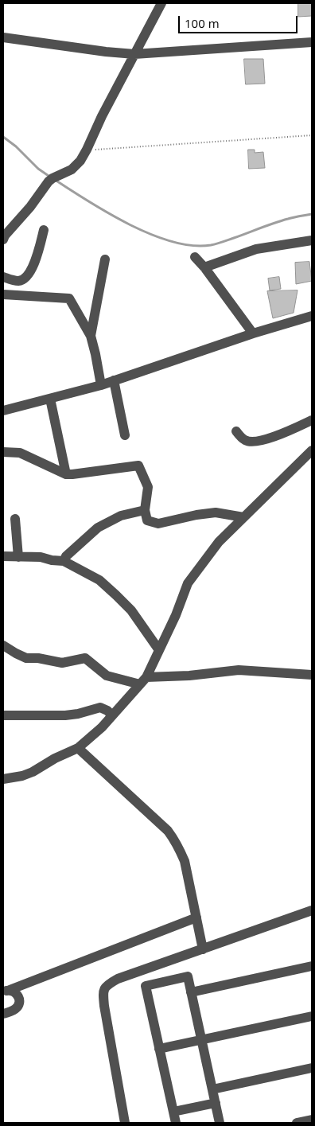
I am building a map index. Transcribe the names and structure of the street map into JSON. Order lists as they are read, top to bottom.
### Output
{
  "scale_bar": "100 m"
}
